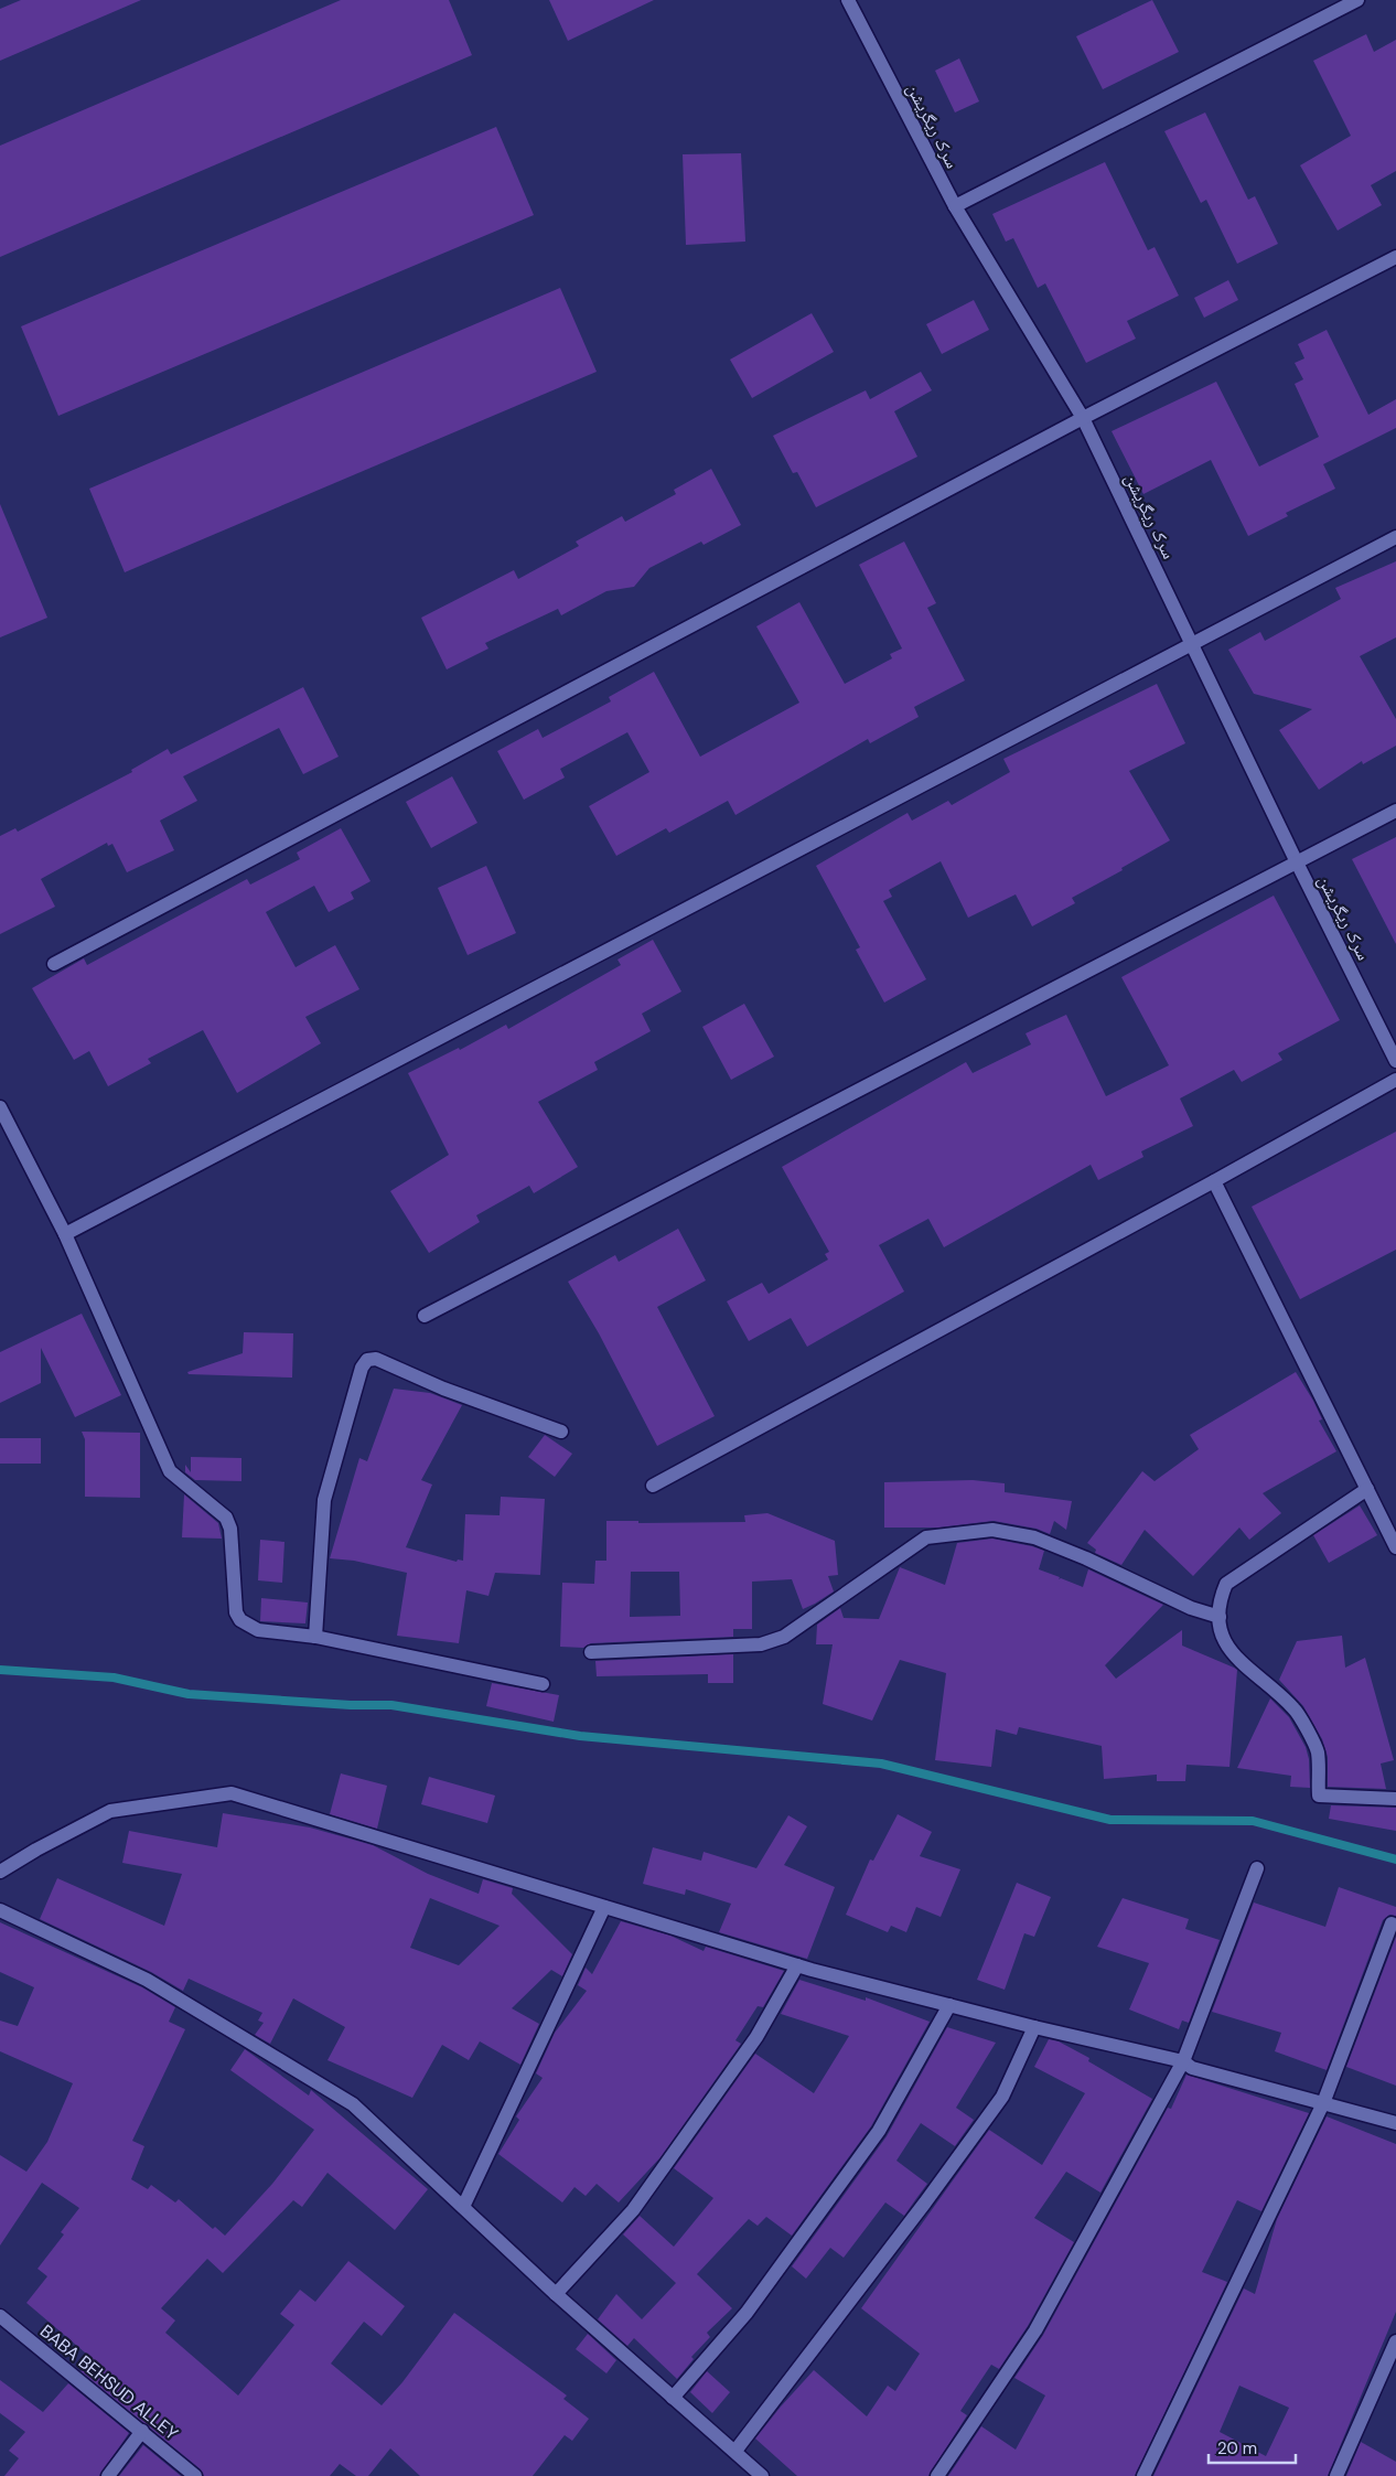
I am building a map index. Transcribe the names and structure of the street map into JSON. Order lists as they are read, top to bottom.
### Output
{
  "streets": {
    "street": ["سرک ریگریشن", "BABA BEHSUD ALLEY"]
  },
  "scale_bar": "20 m"
}
